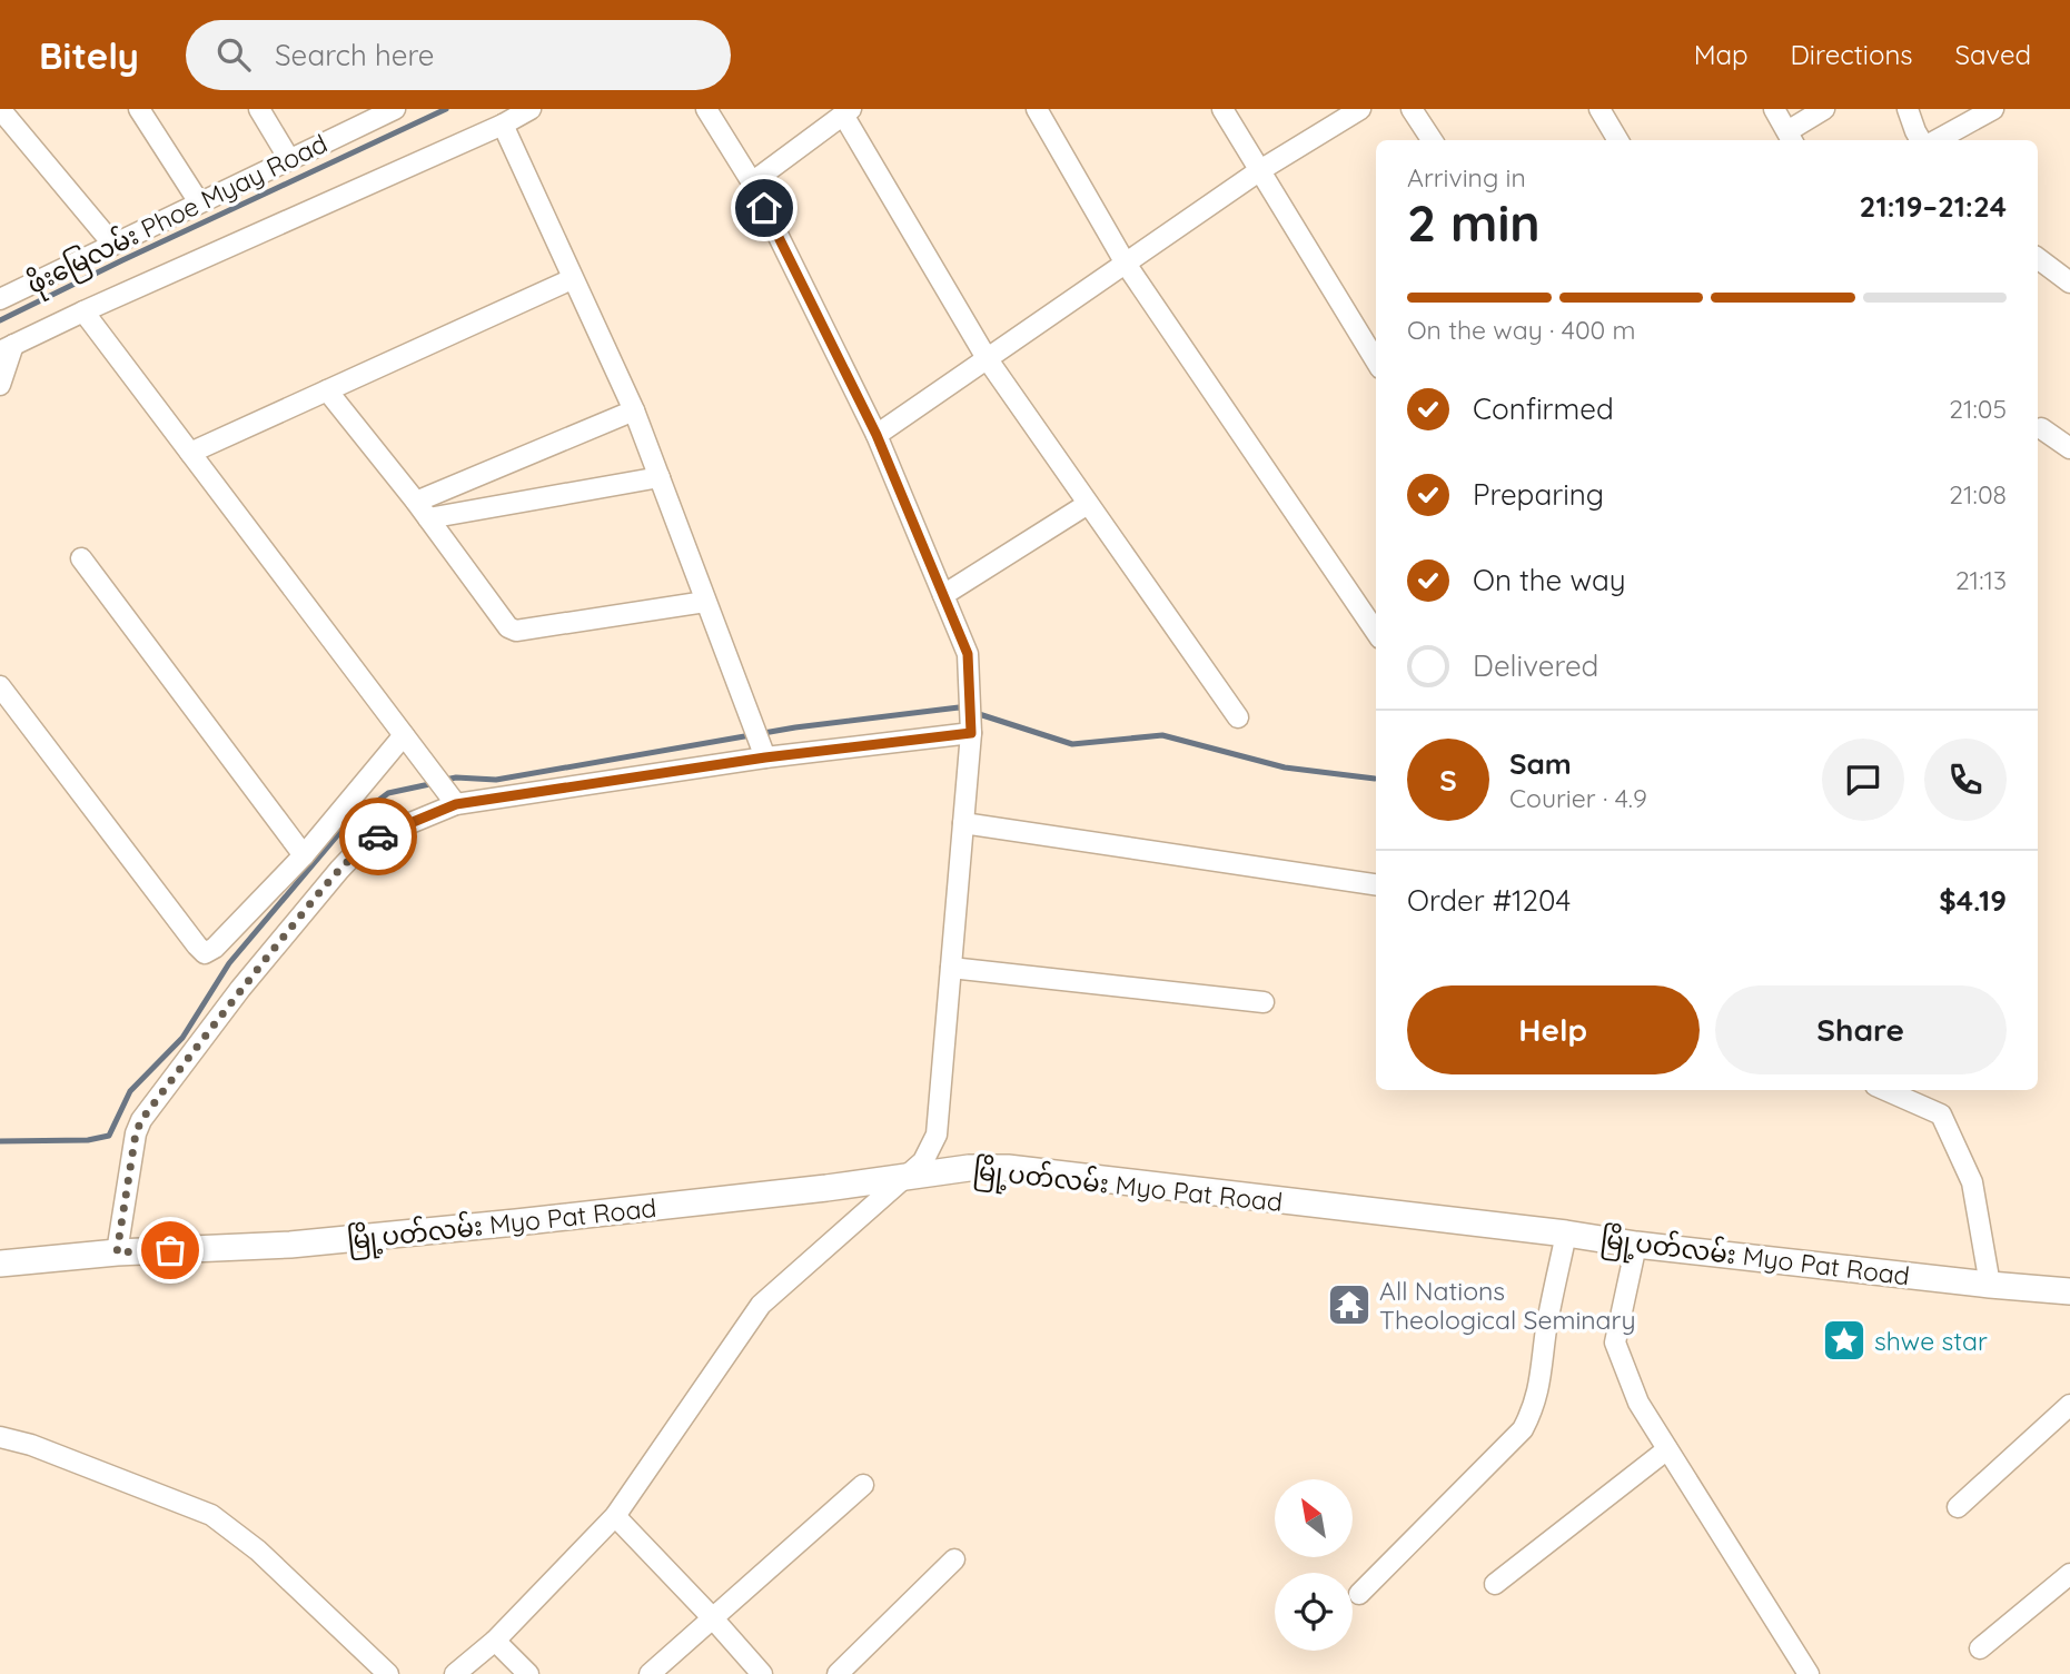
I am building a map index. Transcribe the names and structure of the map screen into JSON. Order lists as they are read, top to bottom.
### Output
{
  "streets": {
    "main road": ["မြို့ပတ်လမ်း Myo Pat Road"],
    "street": ["ဖိုးမြေလမ်း Phoe Myay Road"]
  },
  "places": {
    "temple": ["All Nations Theological Seminary"],
    "place": ["shwe star"]
  },
  "north": "top left",
  "page": {
    "header": "Bitely",
    "search": "Search here",
    "nav": ["Map", "Directions", "Saved"],
    "heading": ["2 min", "Arriving in", "21:19–21:24"],
    "panel": [
      "Sam",
      "Courier · 4.9",
      "Order #1204",
      "$4.19"
    ],
    "bar": "On the way · 400 m",
    "list": [
      ["Confirmed", "21:05"],
      ["Preparing", "21:08"],
      ["On the way", "21:13"],
      "Delivered"
    ],
    "round": "S",
    "buttons": ["Help", "Share"]
  }
}
